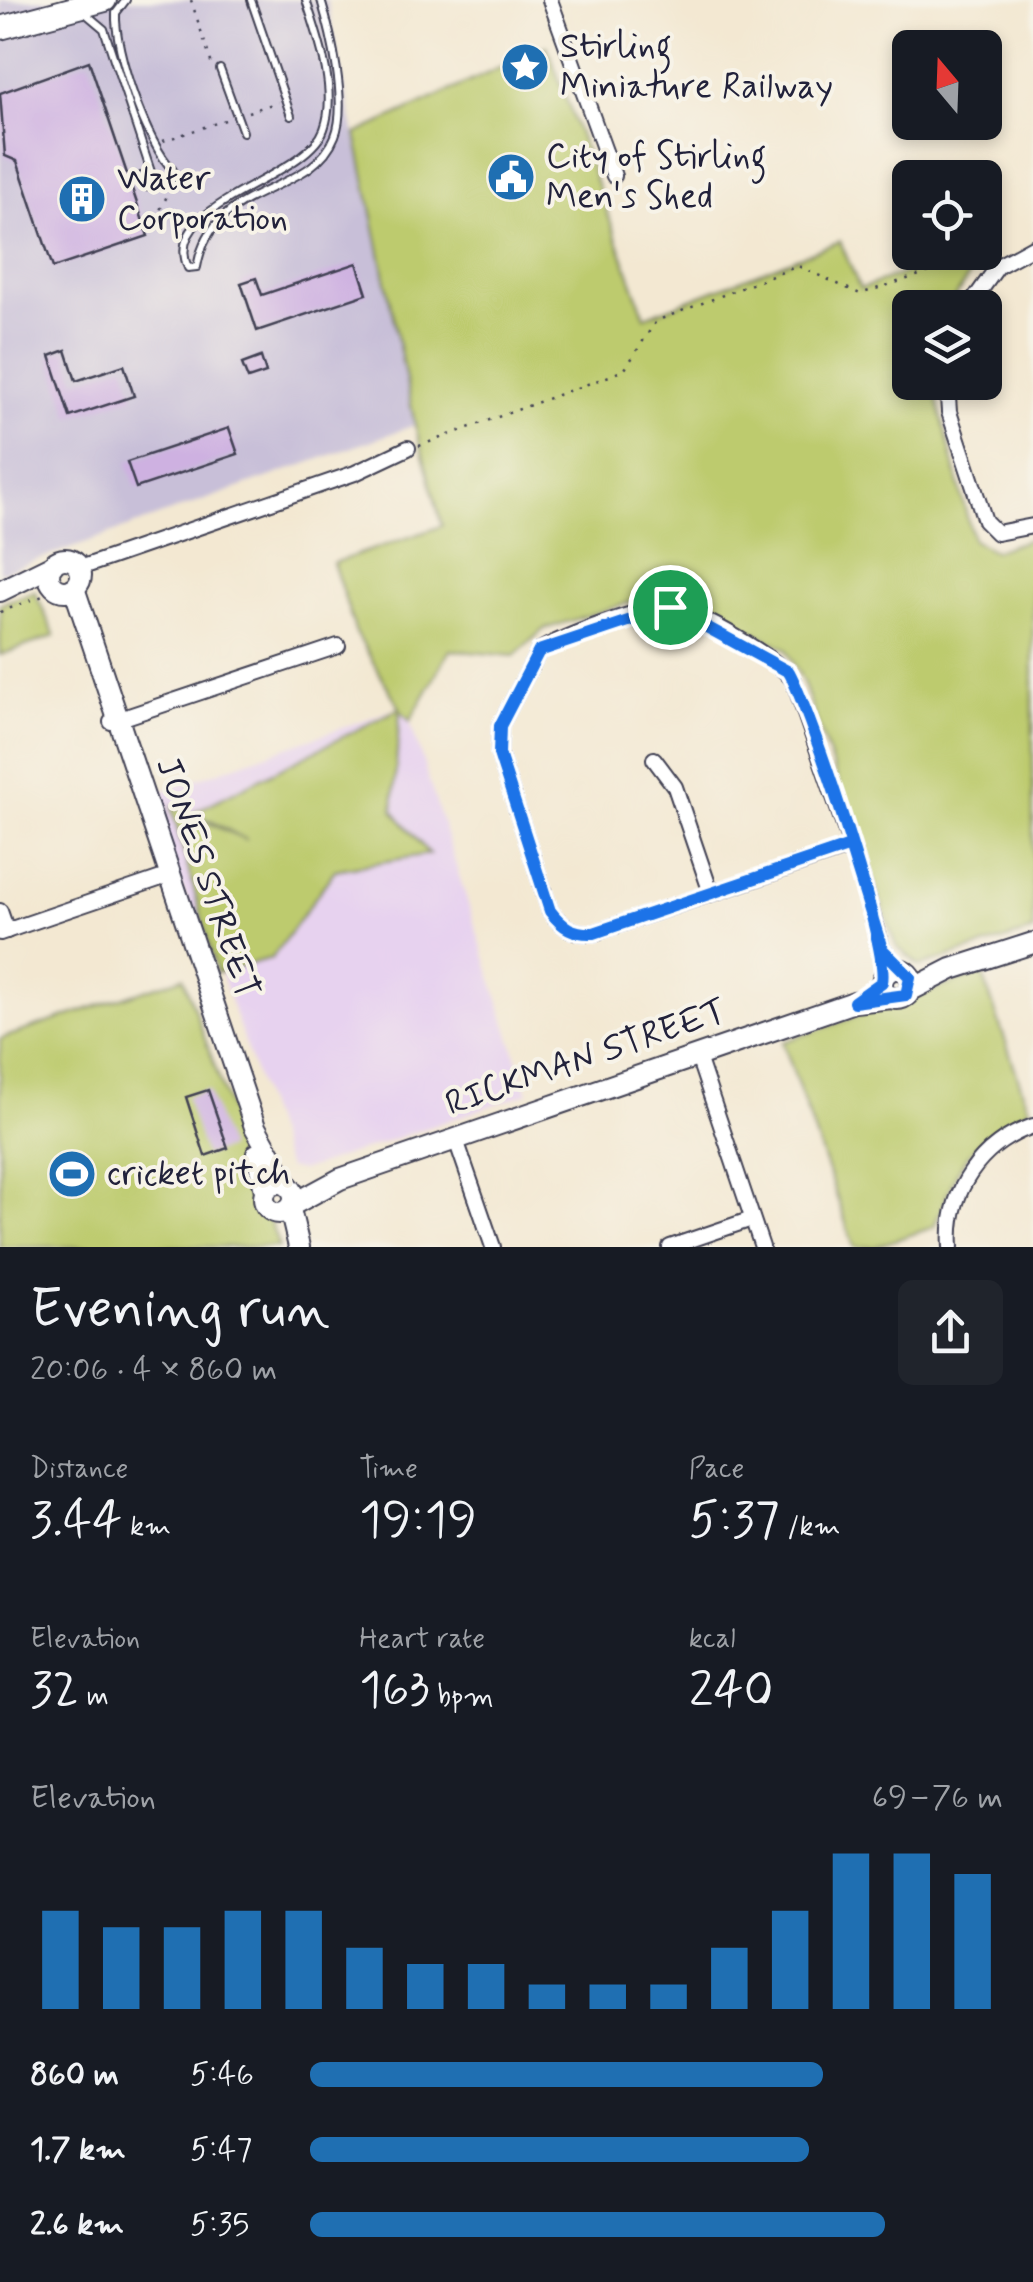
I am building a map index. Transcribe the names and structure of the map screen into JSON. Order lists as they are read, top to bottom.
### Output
{
  "streets": {
    "street": ["JONES STREET", "RICKMAN STREET"]
  },
  "crossings": [
    ["JONES STREET", "RICKMAN STREET"]
  ],
  "places": {
    "place": ["Stirling Miniature Railway"],
    "public building": ["City of Stirling Men's Shed"],
    "building": ["Water Corporation"],
    "sports": ["cricket pitch"]
  },
  "north": "top",
  "page": {
    "heading": ["Evening run", "20:06 · 4 × 860 m"],
    "stats": [
      ["Distance", "3.44 km"],
      ["Time", "19:19"],
      ["Pace", "5:37 /km"],
      ["Elevation", "32 m"],
      ["Heart rate", "163 bpm"],
      ["kcal", "240"]
    ],
    "chart": ["Elevation", "69–76 m"],
    "list": [
      {
        "name": "860 m",
        "note": "5:46"
      },
      {
        "name": "1.7 km",
        "note": "5:47"
      },
      {
        "name": "2.6 km",
        "note": "5:35"
      }
    ]
  }
}
